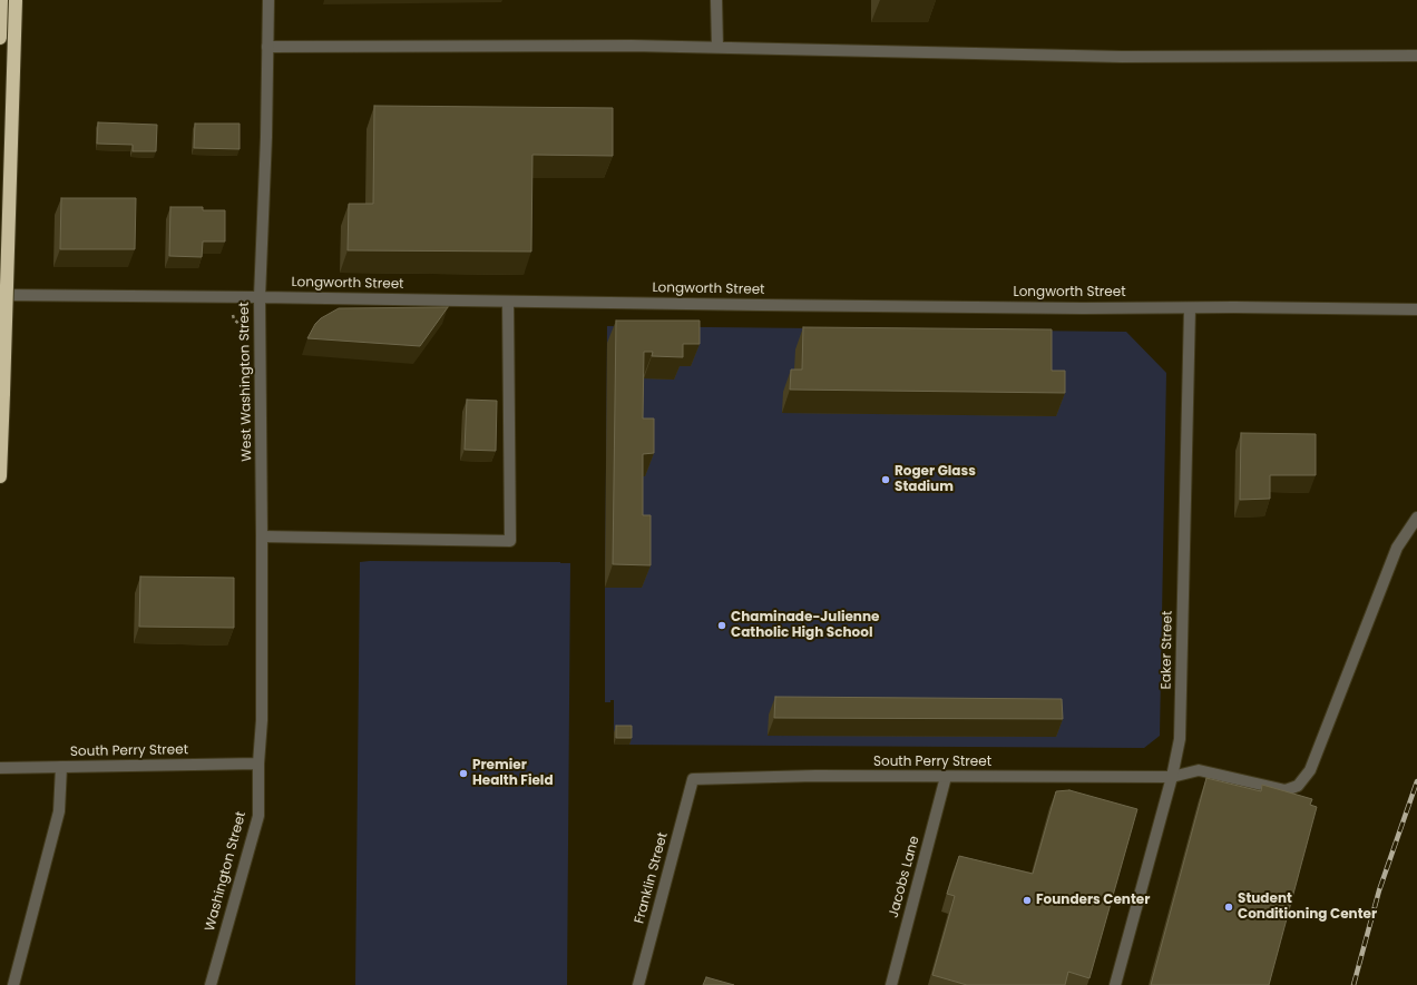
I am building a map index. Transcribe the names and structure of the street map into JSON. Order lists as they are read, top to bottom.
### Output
{
  "streets": {
    "street": [
      "Longworth Street",
      "West Washington Street",
      "Eaker Street",
      "South Perry Street",
      "Washington Street",
      "Jacobs Lane",
      "Franklin Street"
    ]
  },
  "crossings": [
    ["Longworth Street", "West Washington Street"],
    ["Longworth Street", "Eaker Street"],
    ["West Washington Street", "South Perry Street"],
    ["West Washington Street", "Washington Street"],
    ["Eaker Street", "South Perry Street"],
    ["South Perry Street", "Washington Street"],
    ["South Perry Street", "Jacobs Lane"],
    ["South Perry Street", "Franklin Street"]
  ],
  "places": [
    "Roger Glass Stadium",
    "Chaminade-Julienne Catholic High School",
    "Premier Health Field",
    "Founders Center",
    "Student Conditioning Center"
  ]
}
